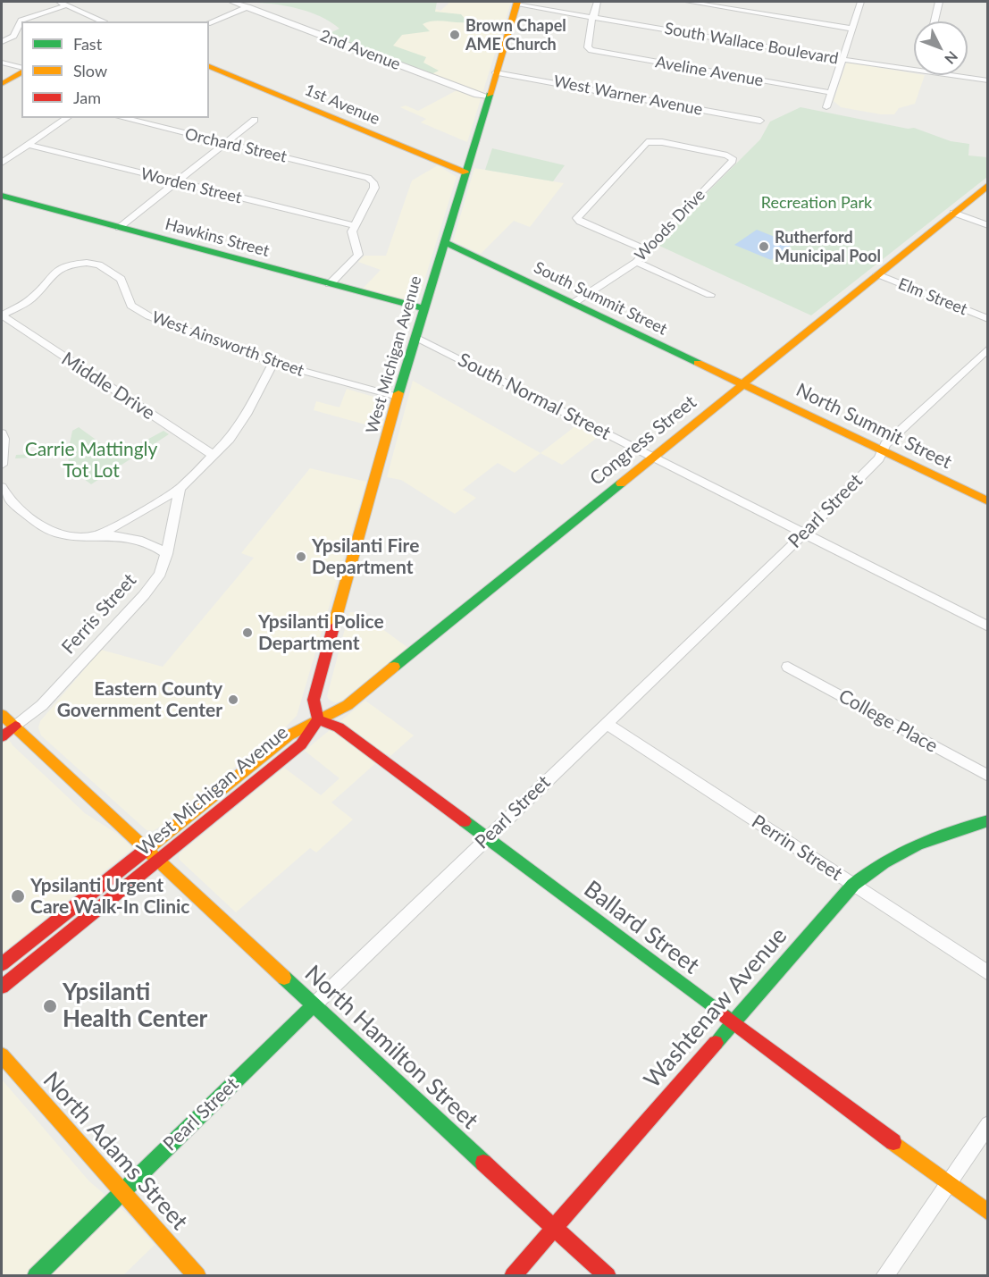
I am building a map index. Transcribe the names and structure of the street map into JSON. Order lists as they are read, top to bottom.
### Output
{
  "streets": {
    "street": [
      "South Wallace Boulevard",
      "2nd Avenue",
      "Aveline Avenue",
      "West Warner Avenue",
      "1st Avenue",
      "Orchard Street",
      "Worden Street",
      "Woods Drive",
      "Hawkins Street",
      "Elm Street",
      "South Summit Street",
      "West Ainsworth Street",
      "West Michigan Avenue",
      "Middle Drive",
      "South Normal Street",
      "North Summit Street",
      "Congress Street",
      "Pearl Street",
      "Ferris Street",
      "College Place",
      "Perrin Street",
      "Ballard Street",
      "Washtenaw Avenue",
      "North Hamilton Street",
      "North Adams Street"
    ]
  },
  "crossings": [
    ["South Wallace Boulevard", "Aveline Avenue"],
    ["South Wallace Boulevard", "West Michigan Avenue"],
    ["2nd Avenue", "West Michigan Avenue"],
    ["West Warner Avenue", "West Michigan Avenue"],
    ["1st Avenue", "West Michigan Avenue"],
    ["Orchard Street", "Worden Street"],
    ["Woods Drive", "South Summit Street"],
    ["Hawkins Street", "West Michigan Avenue"],
    ["Elm Street", "Congress Street"],
    ["South Summit Street", "West Michigan Avenue"],
    ["South Summit Street", "North Summit Street"],
    ["South Summit Street", "Congress Street"],
    ["West Ainsworth Street", "West Michigan Avenue"],
    ["West Ainsworth Street", "Middle Drive"],
    ["West Michigan Avenue", "South Normal Street"],
    ["West Michigan Avenue", "Congress Street"],
    ["West Michigan Avenue", "Ballard Street"],
    ["West Michigan Avenue", "North Hamilton Street"],
    ["South Normal Street", "Congress Street"],
    ["South Normal Street", "Pearl Street"],
    ["North Summit Street", "Congress Street"],
    ["North Summit Street", "Pearl Street"],
    ["Congress Street", "Ballard Street"],
    ["Pearl Street", "Perrin Street"],
    ["Pearl Street", "Ballard Street"],
    ["Pearl Street", "North Hamilton Street"],
    ["Pearl Street", "North Adams Street"],
    ["Ferris Street", "North Hamilton Street"],
    ["Perrin Street", "Washtenaw Avenue"],
    ["Ballard Street", "Washtenaw Avenue"],
    ["Washtenaw Avenue", "North Hamilton Street"]
  ],
  "parks": ["Recreation Park", "Carrie Mattingly Tot Lot"],
  "places": [
    "Brown Chapel AME Church",
    "Rutherford Municipal Pool",
    "Ypsilanti Fire Department",
    "Ypsilanti Police Department",
    "Eastern County Government Center",
    "Ypsilanti Urgent Care Walk-In Clinic",
    "Ypsilanti Health Center"
  ],
  "legend": ["Fast", "Slow", "Jam"],
  "north": "bottom right"
}
